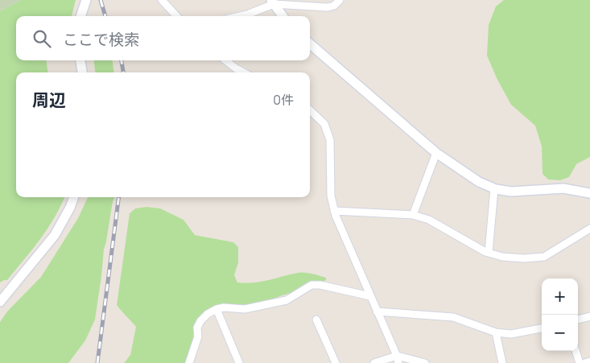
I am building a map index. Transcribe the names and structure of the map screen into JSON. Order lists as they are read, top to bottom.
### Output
{
  "page": {
    "search": "ここで検索",
    "heading": ["周辺", "0件"],
    "map_buttons": ["+", "−"]
  }
}
